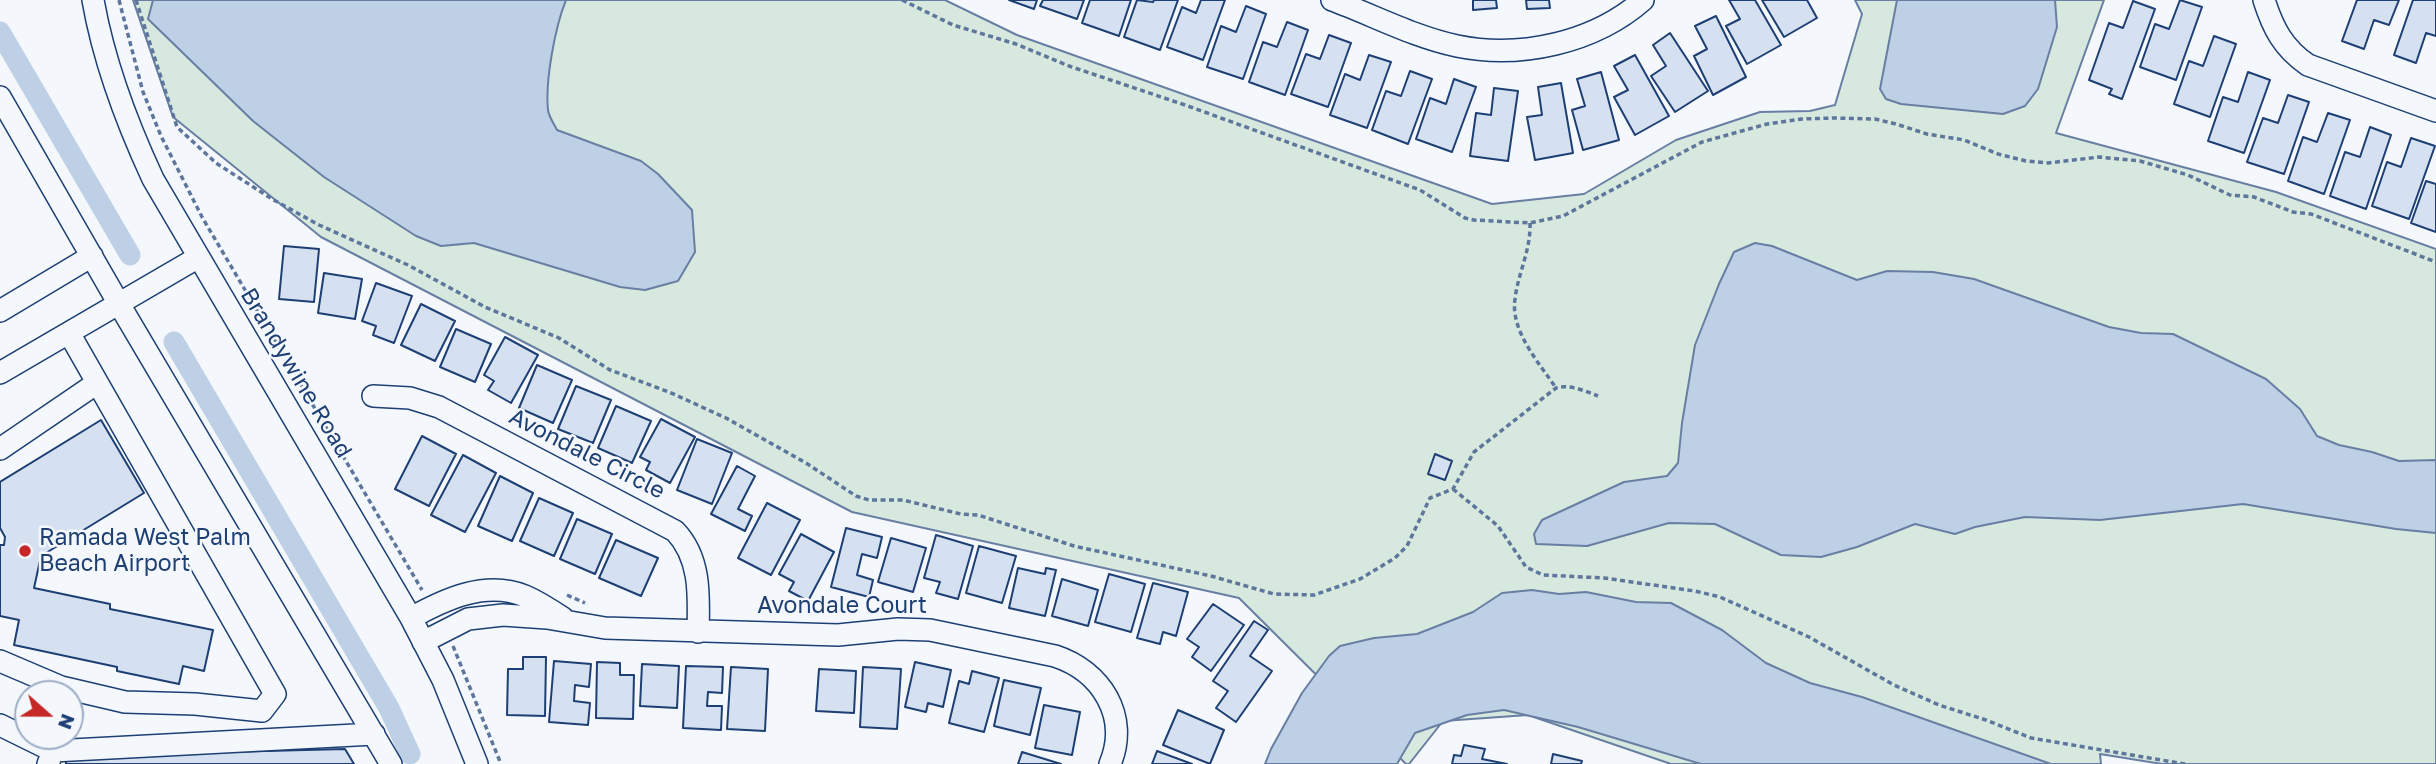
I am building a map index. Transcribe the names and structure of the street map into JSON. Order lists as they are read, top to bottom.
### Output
{
  "streets": {
    "street": ["Brandywine Road", "Avondale Circle", "Avondale Court"]
  },
  "crossings": [
    ["Brandywine Road", "Avondale Court"],
    ["Avondale Circle", "Avondale Court"]
  ],
  "places": ["Ramada West Palm Beach Airport"],
  "north": "right"
}
